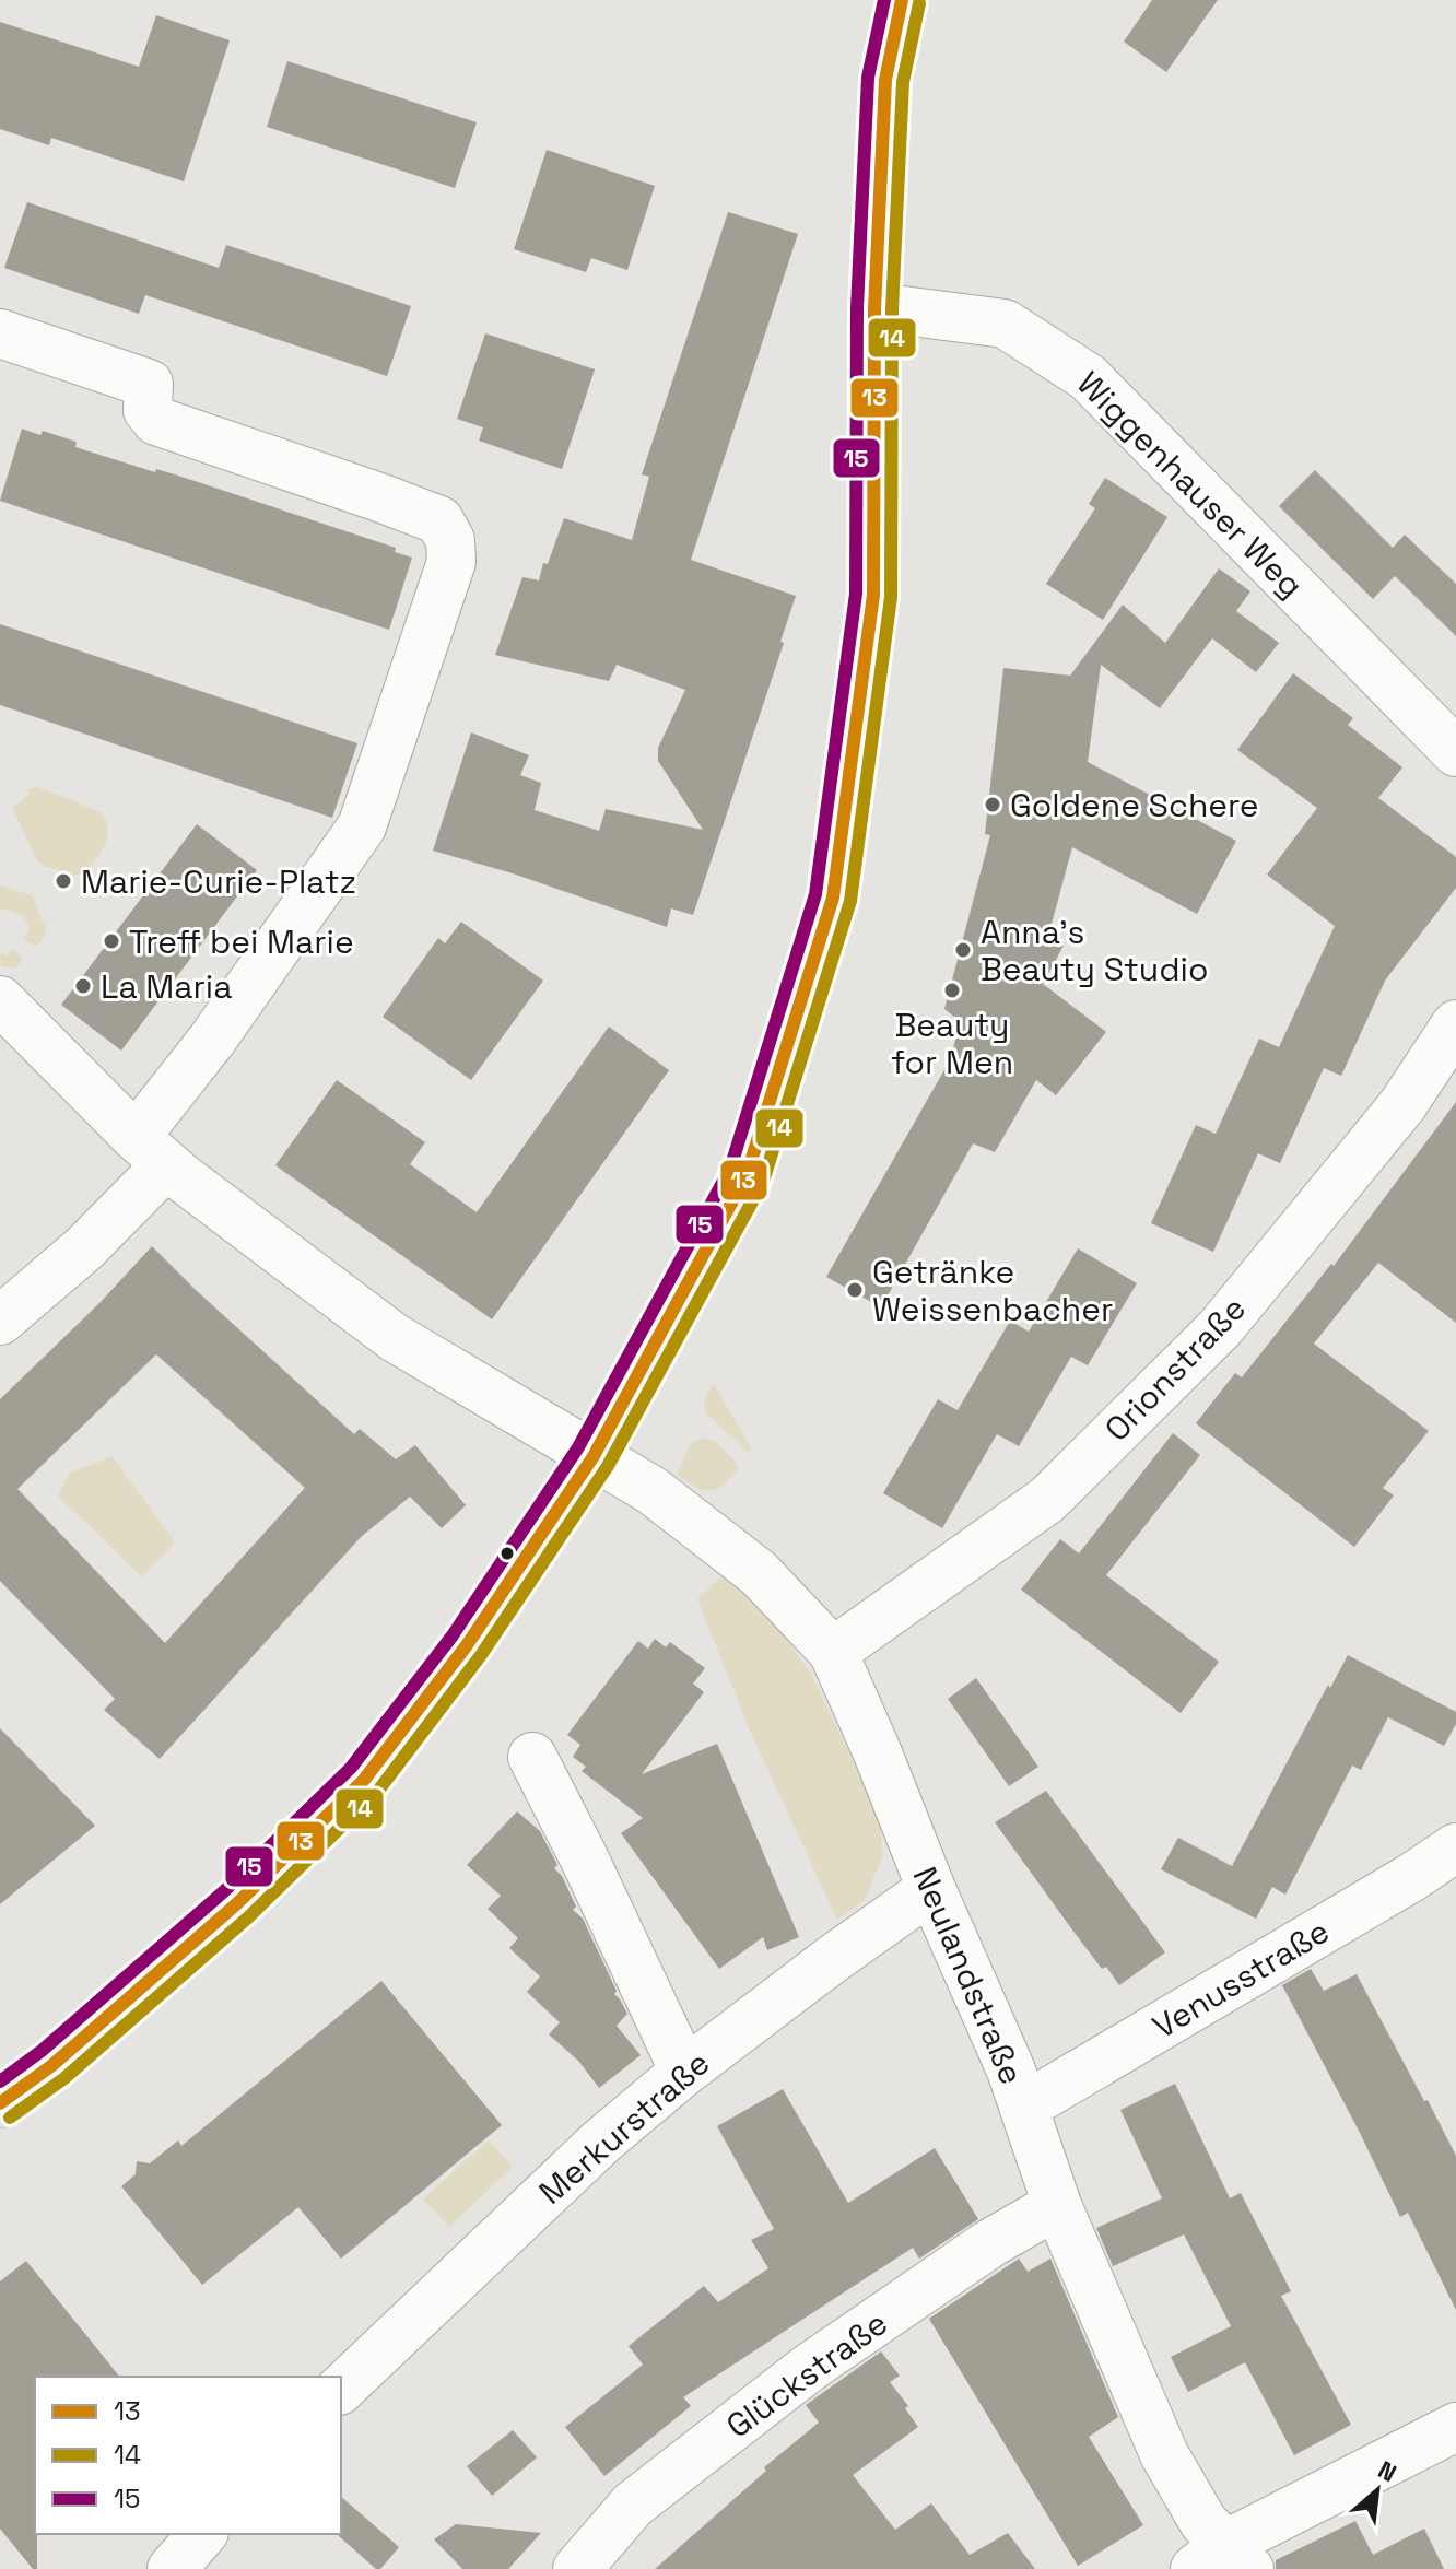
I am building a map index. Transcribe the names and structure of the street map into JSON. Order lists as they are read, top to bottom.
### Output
{
  "streets": {
    "street": [
      "Wiggenhauser Weg",
      "Orionstraße",
      "Neulandstraße",
      "Venusstraße",
      "Merkurstraße",
      "Glückstraße"
    ]
  },
  "crossings": [
    ["Orionstraße", "Neulandstraße"],
    ["Neulandstraße", "Venusstraße"],
    ["Neulandstraße", "Merkurstraße"],
    ["Neulandstraße", "Glückstraße"]
  ],
  "places": [
    "Goldene Schere",
    "Marie-Curie-Platz",
    "Treff bei Marie",
    "Anna's Beauty Studio",
    "La Maria",
    "Beauty for Men",
    "Getränke Weissenbacher"
  ],
  "lines": ["transit line 13", "transit line 15", "transit line 14"],
  "legend": ["13", "14", "15"],
  "north": "top right"
}
